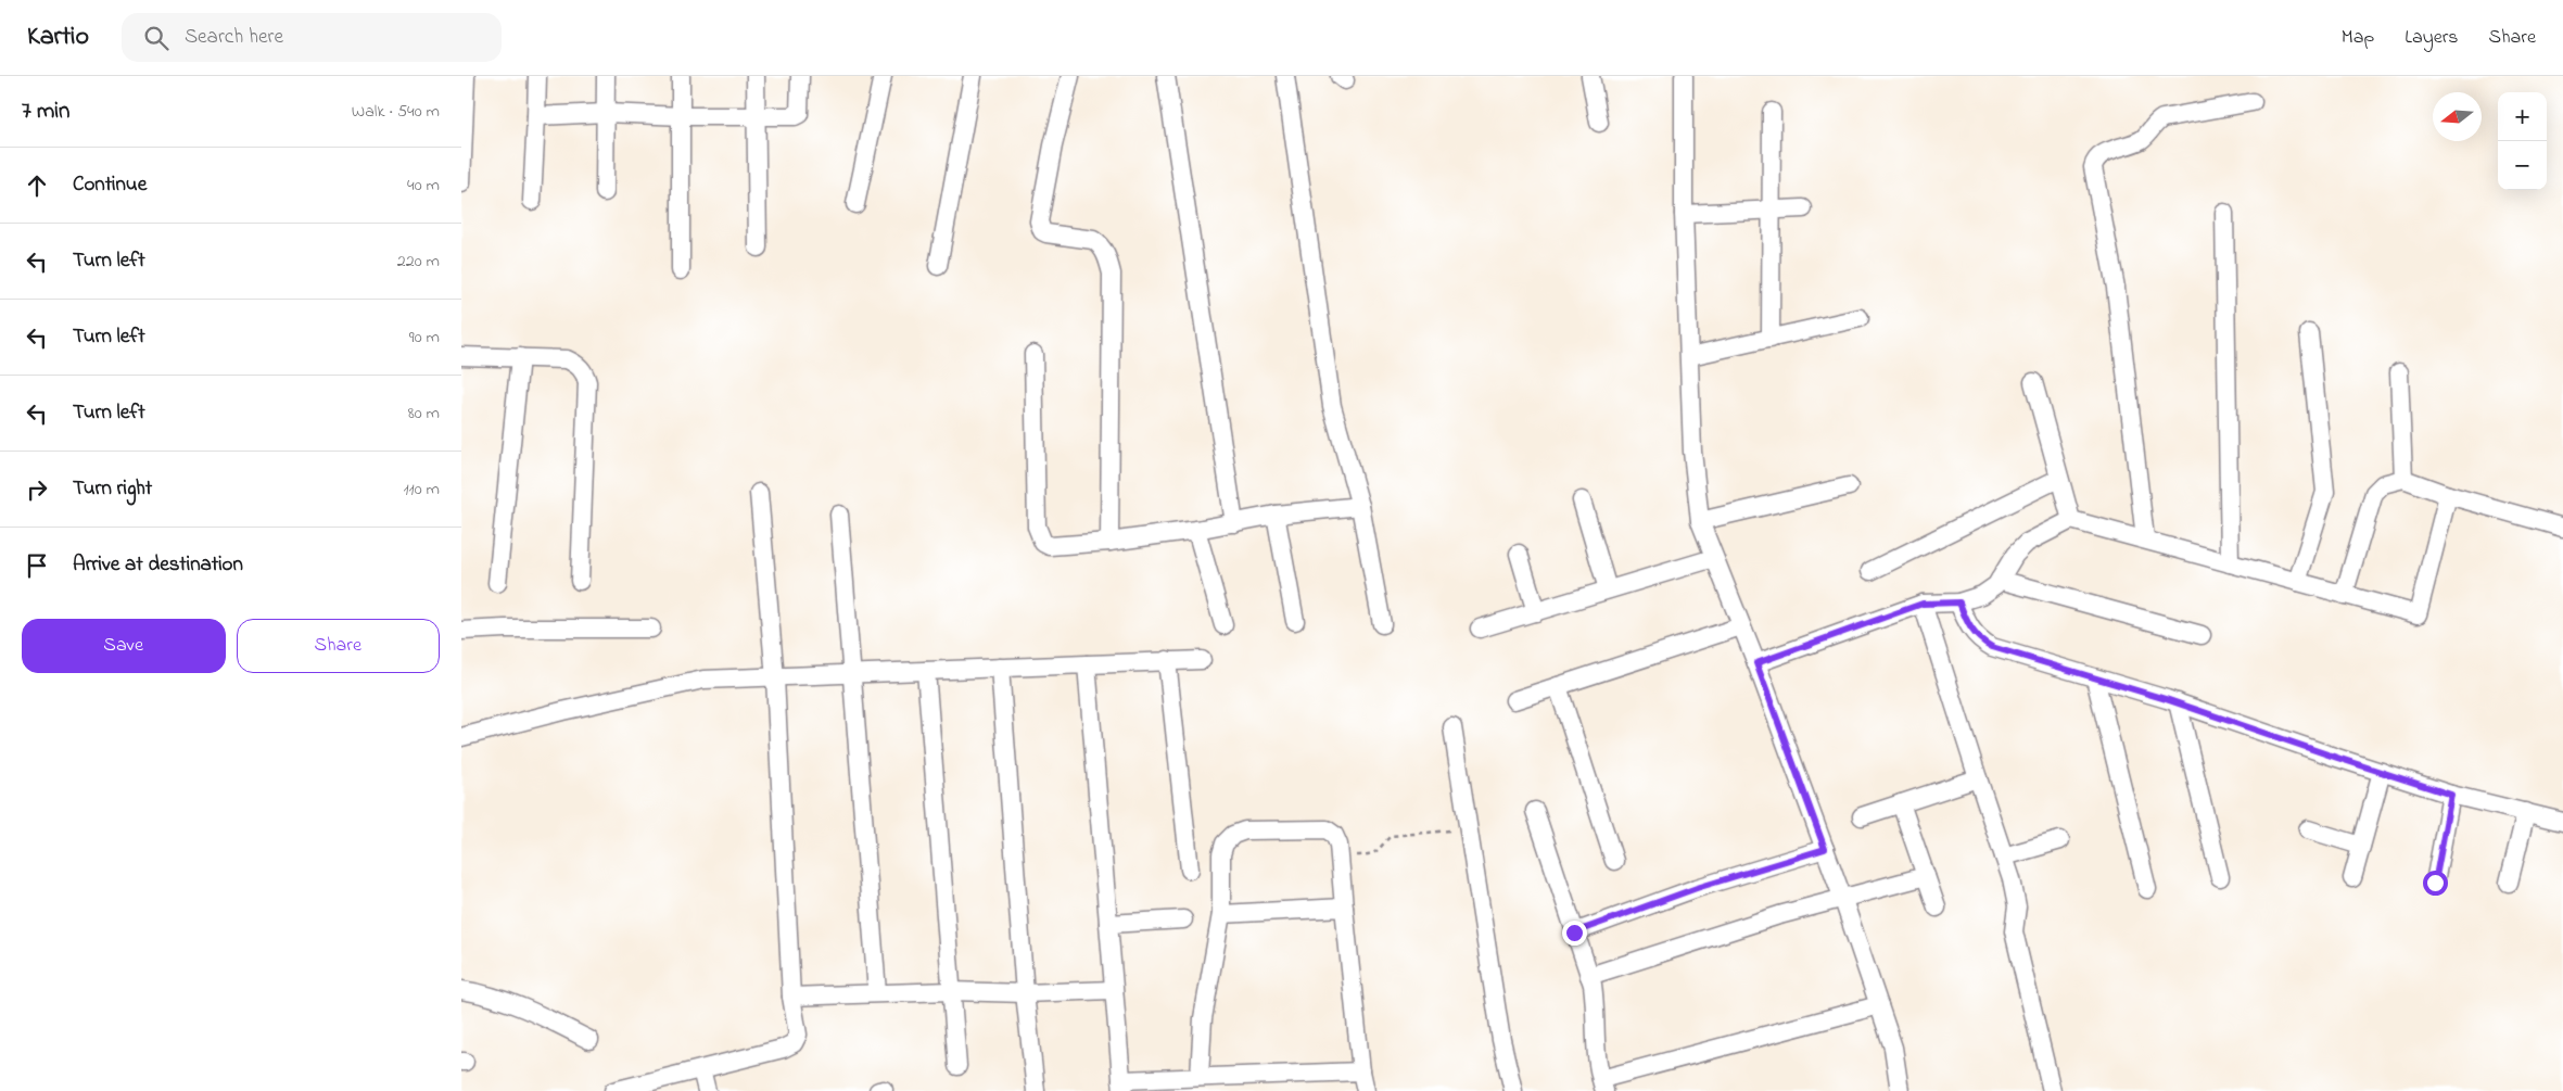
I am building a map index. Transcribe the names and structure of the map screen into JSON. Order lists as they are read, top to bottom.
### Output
{
  "north": "left",
  "page": {
    "header": "Kartio",
    "search": "Search here",
    "nav": ["Map", "Layers", "Share"],
    "heading": ["7 min", "Walk · 540 m"],
    "map_buttons": ["+", "−"],
    "list": [
      ["Continue", "40 m"],
      ["Turn left", "220 m"],
      ["Turn left", "90 m"],
      ["Turn left", "80 m"],
      ["Turn right", "110 m"],
      "Arrive at destination"
    ],
    "buttons": ["Save", "Share"]
  }
}
